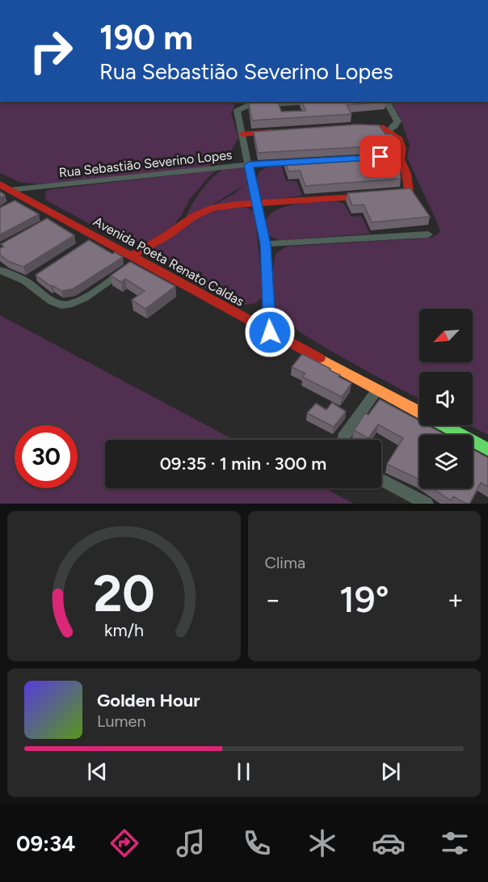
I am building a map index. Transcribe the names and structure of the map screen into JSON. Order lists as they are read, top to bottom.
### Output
{
  "streets": {
    "street": ["Rua Sebastião Severino Lopes", "Avenida Poeta Renato Caldas"]
  },
  "crossings": [
    ["Rua Sebastião Severino Lopes", "Avenida Poeta Renato Caldas"]
  ],
  "north": "bottom left",
  "page": {
    "turn": ["190 m", "Rua Sebastião Severino Lopes"],
    "limit": "30",
    "trip": "09:35 · 1 min · 300 m",
    "tile": "Clima",
    "heat": ["−", "19°", "+"],
    "song": ["Golden Hour", "Lumen"],
    "tabs": "09:34",
    "gauge": ["20", "km/h"]
  }
}
